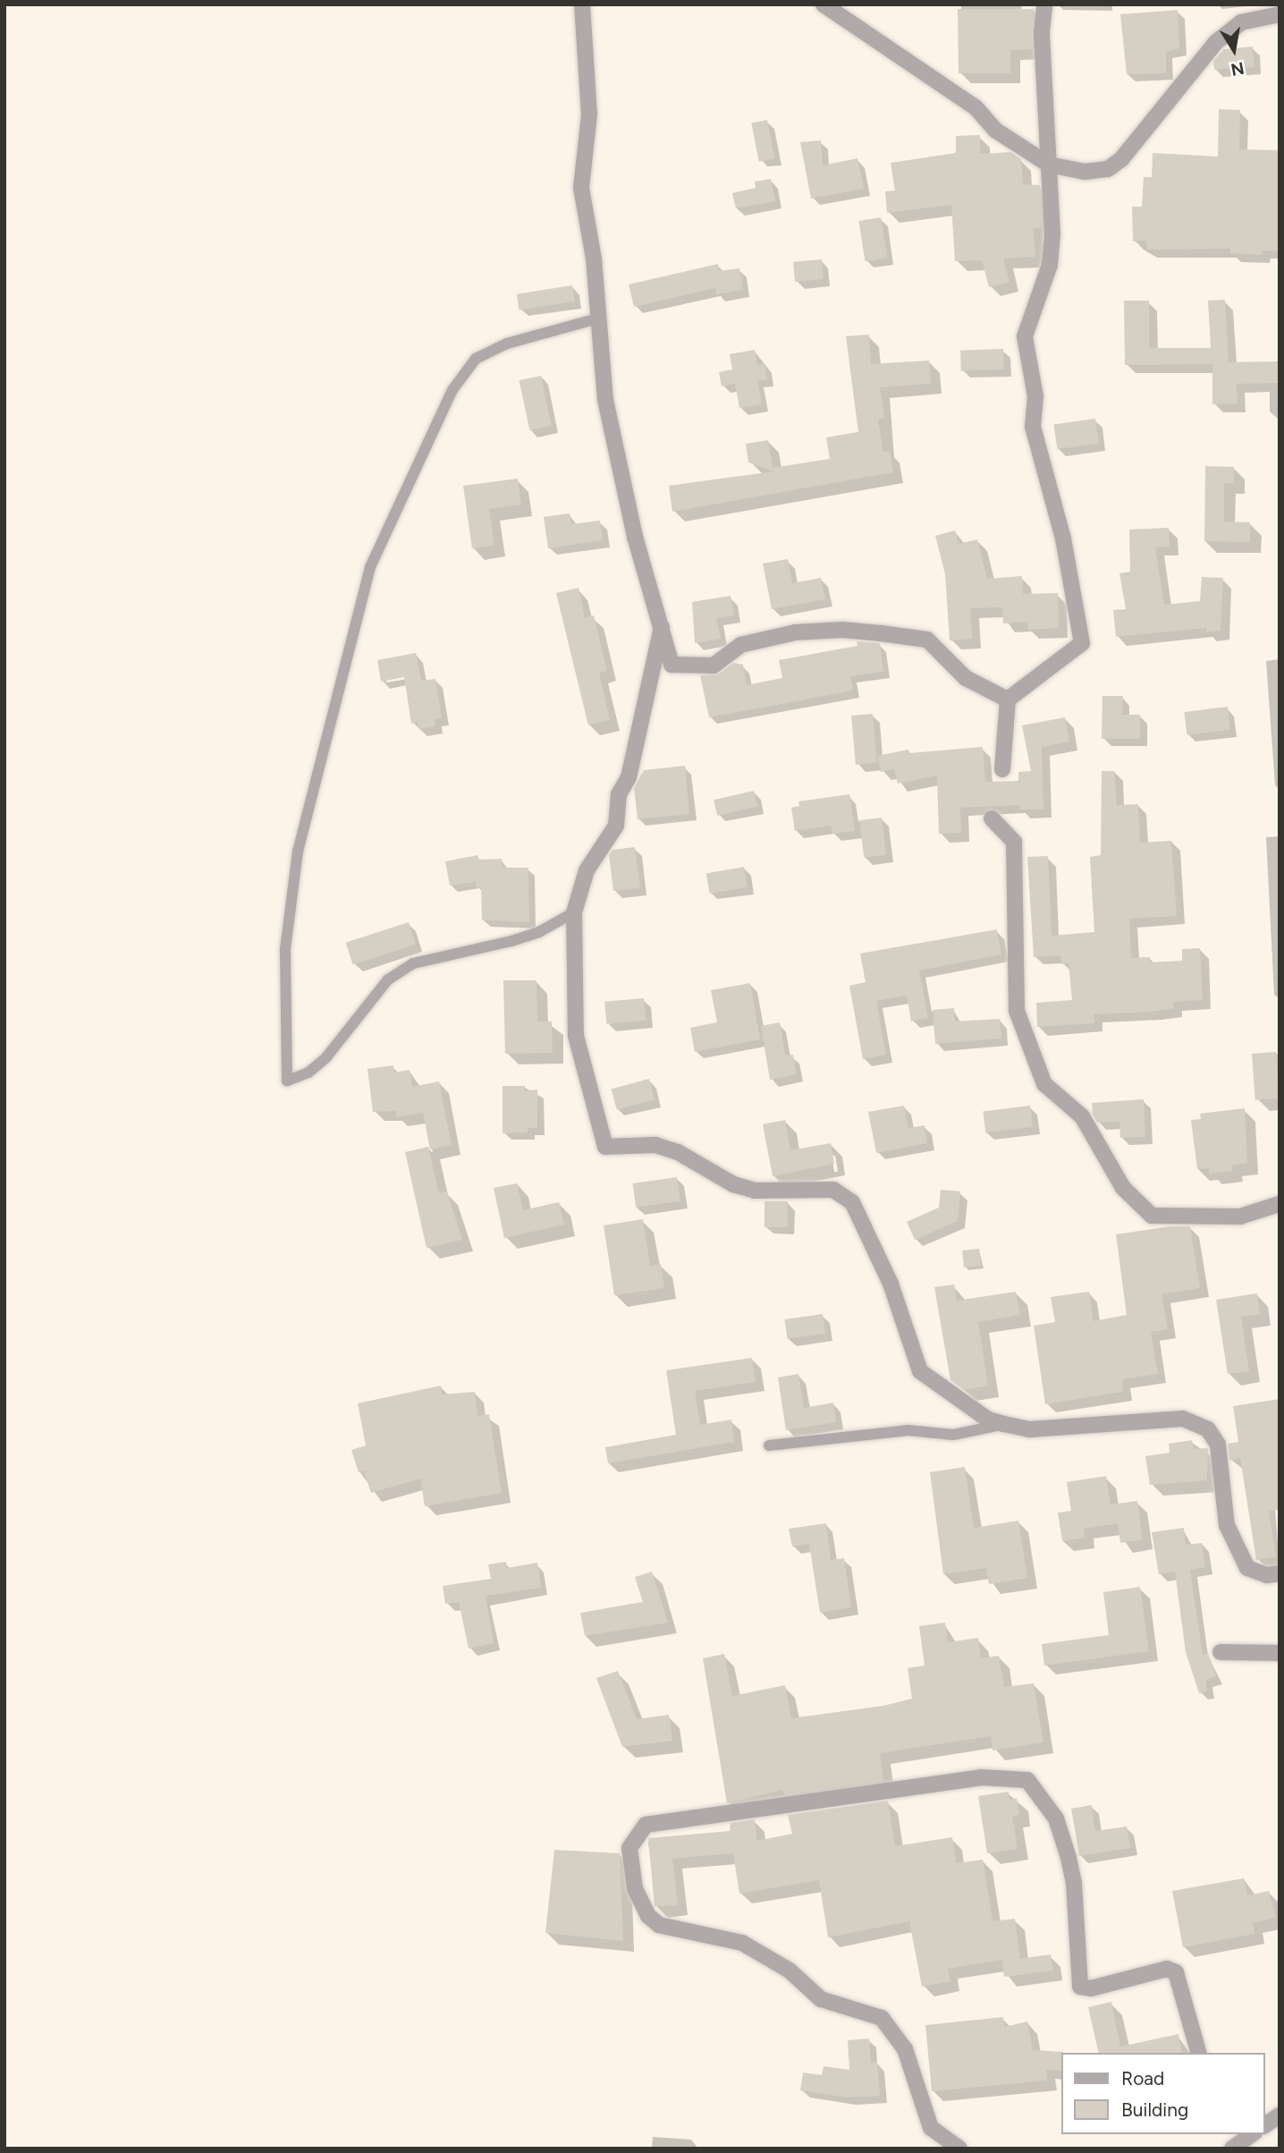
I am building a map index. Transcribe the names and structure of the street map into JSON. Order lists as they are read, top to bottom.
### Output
{
  "legend": ["Road", "Building"],
  "north": "bottom"
}
